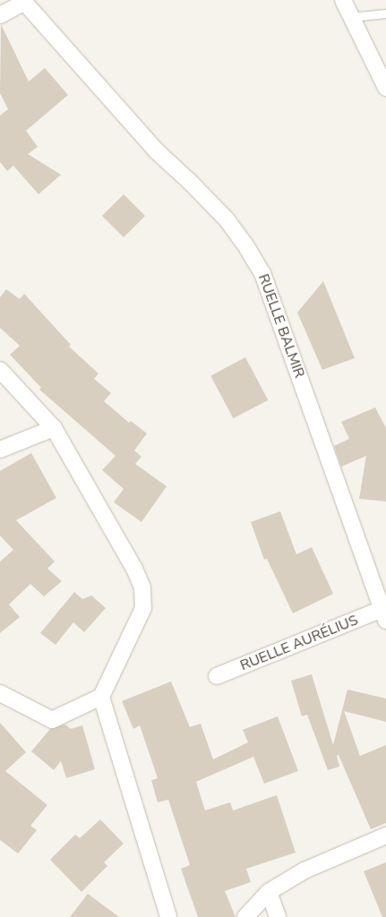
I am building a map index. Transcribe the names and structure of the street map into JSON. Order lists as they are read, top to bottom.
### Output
{
  "streets": {
    "street": ["RUELLE BALMIR", "RUELLE AURÉLIUS"]
  },
  "crossings": [
    ["RUELLE BALMIR", "RUELLE AURÉLIUS"]
  ]
}
